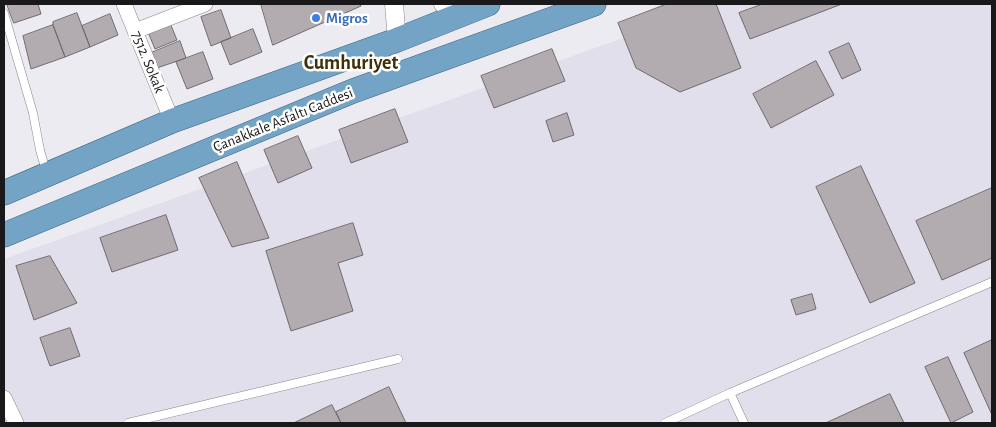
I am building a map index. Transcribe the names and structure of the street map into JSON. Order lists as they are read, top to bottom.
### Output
{
  "streets": {
    "highway": ["Çanakkale Asfaltı Caddesi"],
    "street": ["7512. Sokak"]
  },
  "districts": ["Cumhuriyet"],
  "places": ["Migros"]
}
